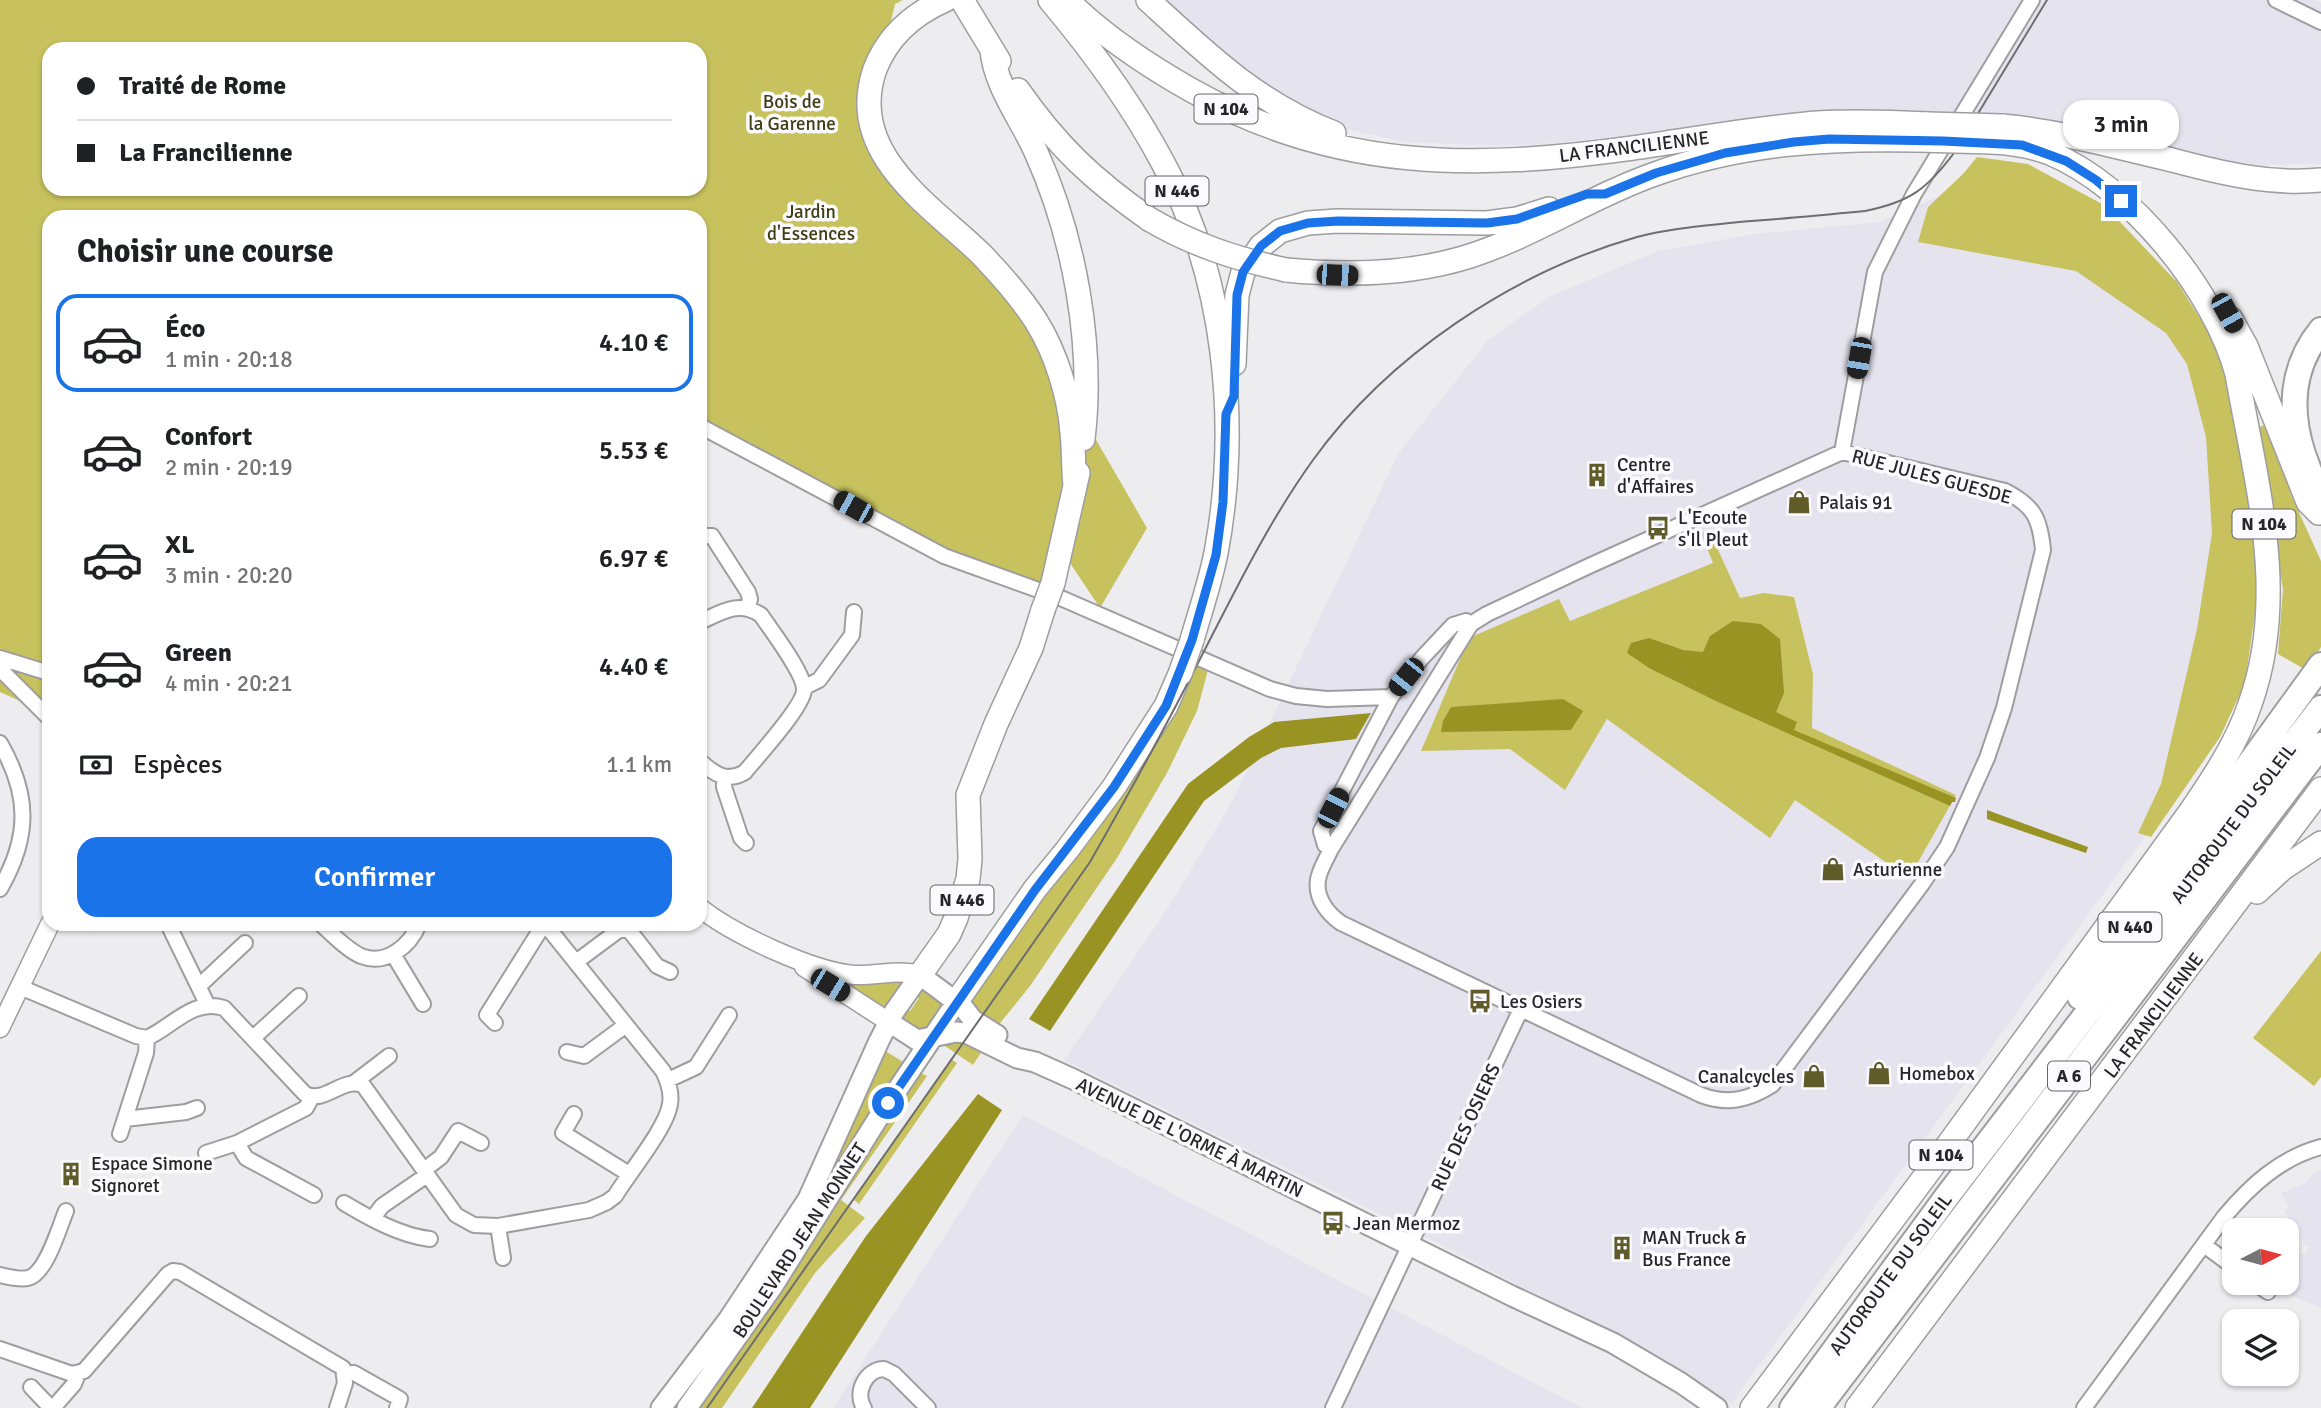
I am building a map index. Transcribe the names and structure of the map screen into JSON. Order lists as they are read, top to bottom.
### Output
{
  "streets": {
    "highway": [
      "N 104",
      "LA FRANCILIENNE",
      "N 446",
      "AUTOROUTE DU SOLEIL",
      "N 440",
      "A 6"
    ],
    "main road": ["AVENUE DE L'ORME À MARTIN", "BOULEVARD JEAN MONNET"],
    "street": ["RUE JULES GUESDE", "RUE DES OSIERS"]
  },
  "crossings": [
    ["LA FRANCILIENNE", "N 446"],
    ["N 446", "AVENUE DE L'ORME À MARTIN"],
    ["N 446", "BOULEVARD JEAN MONNET"],
    ["RUE JULES GUESDE", "RUE DES OSIERS"],
    ["AUTOROUTE DU SOLEIL", "N 440"],
    ["RUE DES OSIERS", "AVENUE DE L'ORME À MARTIN"],
    ["AVENUE DE L'ORME À MARTIN", "BOULEVARD JEAN MONNET"]
  ],
  "parks": ["Bois de la Garenne", "Jardin d'Essences"],
  "places": {
    "building": ["Centre d'Affaires", "Espace Simone Signoret", "MAN Truck & Bus France"],
    "shop": [
      "Palais 91",
      "Asturienne",
      "Homebox",
      "Canalcycles"
    ],
    "bus stop": ["L'Ecoute s'Il Pleut", "Les Osiers", "Jean Mermoz"]
  },
  "north": "right",
  "page": {
    "banner": ["Traité de Rome", "La Francilienne"],
    "bubble": "3 min",
    "heading": "Choisir une course",
    "list": [
      {
        "name": "Éco",
        "note": "1 min · 20:18",
        "value": "4.10 €"
      },
      {
        "name": "Confort",
        "note": "2 min · 20:19",
        "value": "5.53 €"
      },
      {
        "name": "XL",
        "note": "3 min · 20:20",
        "value": "6.97 €"
      },
      {
        "name": "Green",
        "note": "4 min · 20:21",
        "value": "4.40 €"
      }
    ],
    "pay": ["Espèces", "1.1 km"],
    "buttons": "Confirmer"
  }
}
